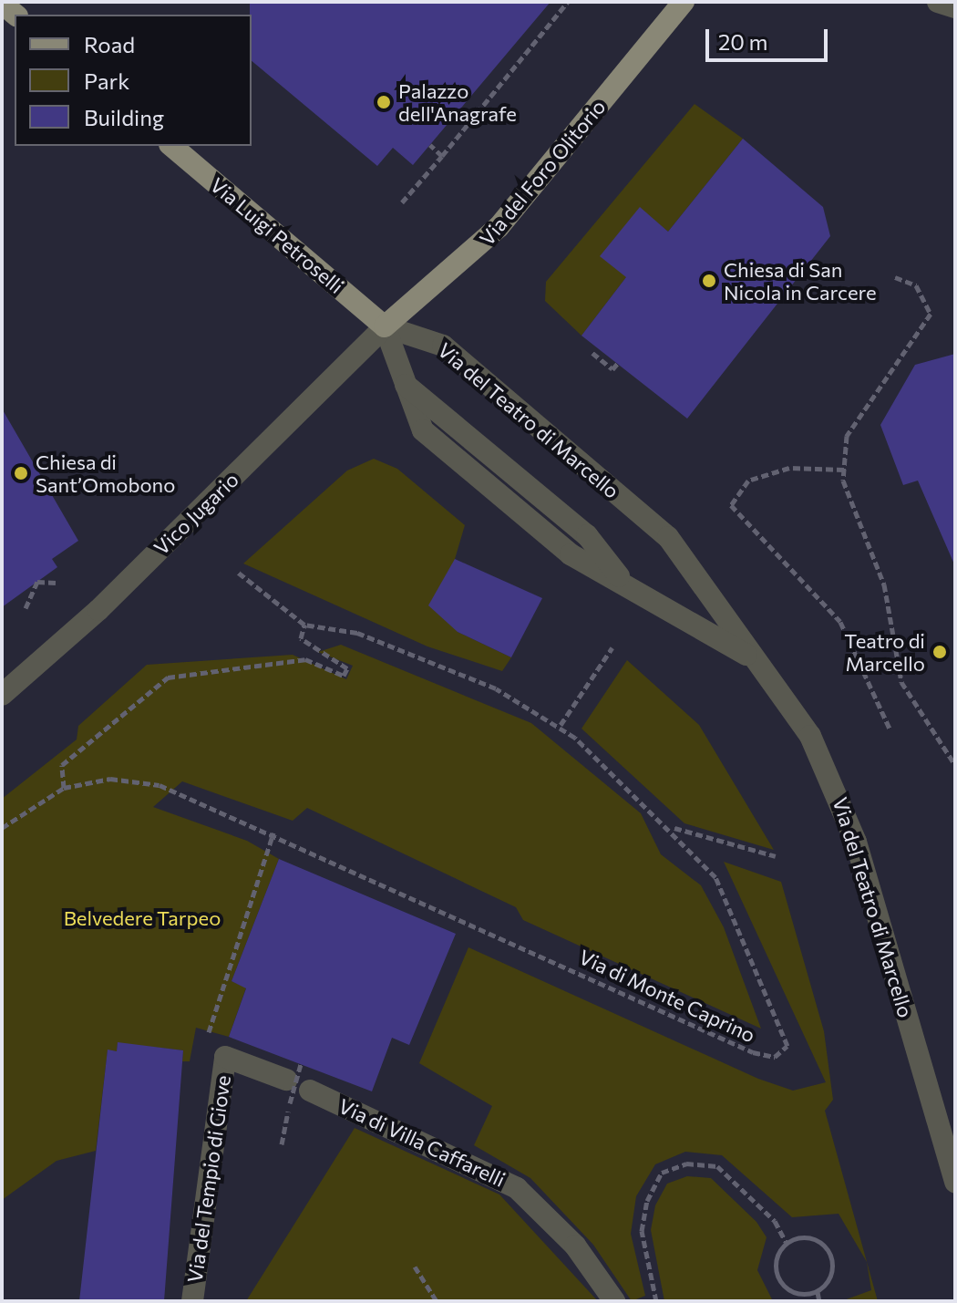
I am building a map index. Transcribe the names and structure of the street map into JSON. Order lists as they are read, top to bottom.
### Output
{
  "streets": {
    "main road": ["Via del Foro Olitorio", "Via Luigi Petroselli"],
    "street": [
      "Via del Teatro di Marcello",
      "Vico Jugario",
      "Via di Villa Caffarelli",
      "Via del Tempio di Giove"
    ],
    "path": ["Via di Monte Caprino"]
  },
  "crossings": [
    ["Via del Foro Olitorio", "Via Luigi Petroselli"],
    ["Via del Foro Olitorio", "Via del Teatro di Marcello"],
    ["Via del Foro Olitorio", "Vico Jugario"],
    ["Via Luigi Petroselli", "Via del Teatro di Marcello"],
    ["Via Luigi Petroselli", "Vico Jugario"],
    ["Via del Teatro di Marcello", "Vico Jugario"]
  ],
  "parks": ["Belvedere Tarpeo"],
  "places": [
    "Palazzo dell'Anagrafe",
    "Chiesa di San Nicola in Carcere",
    "Chiesa di Sant’Omobono",
    "Teatro di Marcello"
  ],
  "legend": ["Road", "Park", "Building"],
  "scale_bar": "20 m"
}
